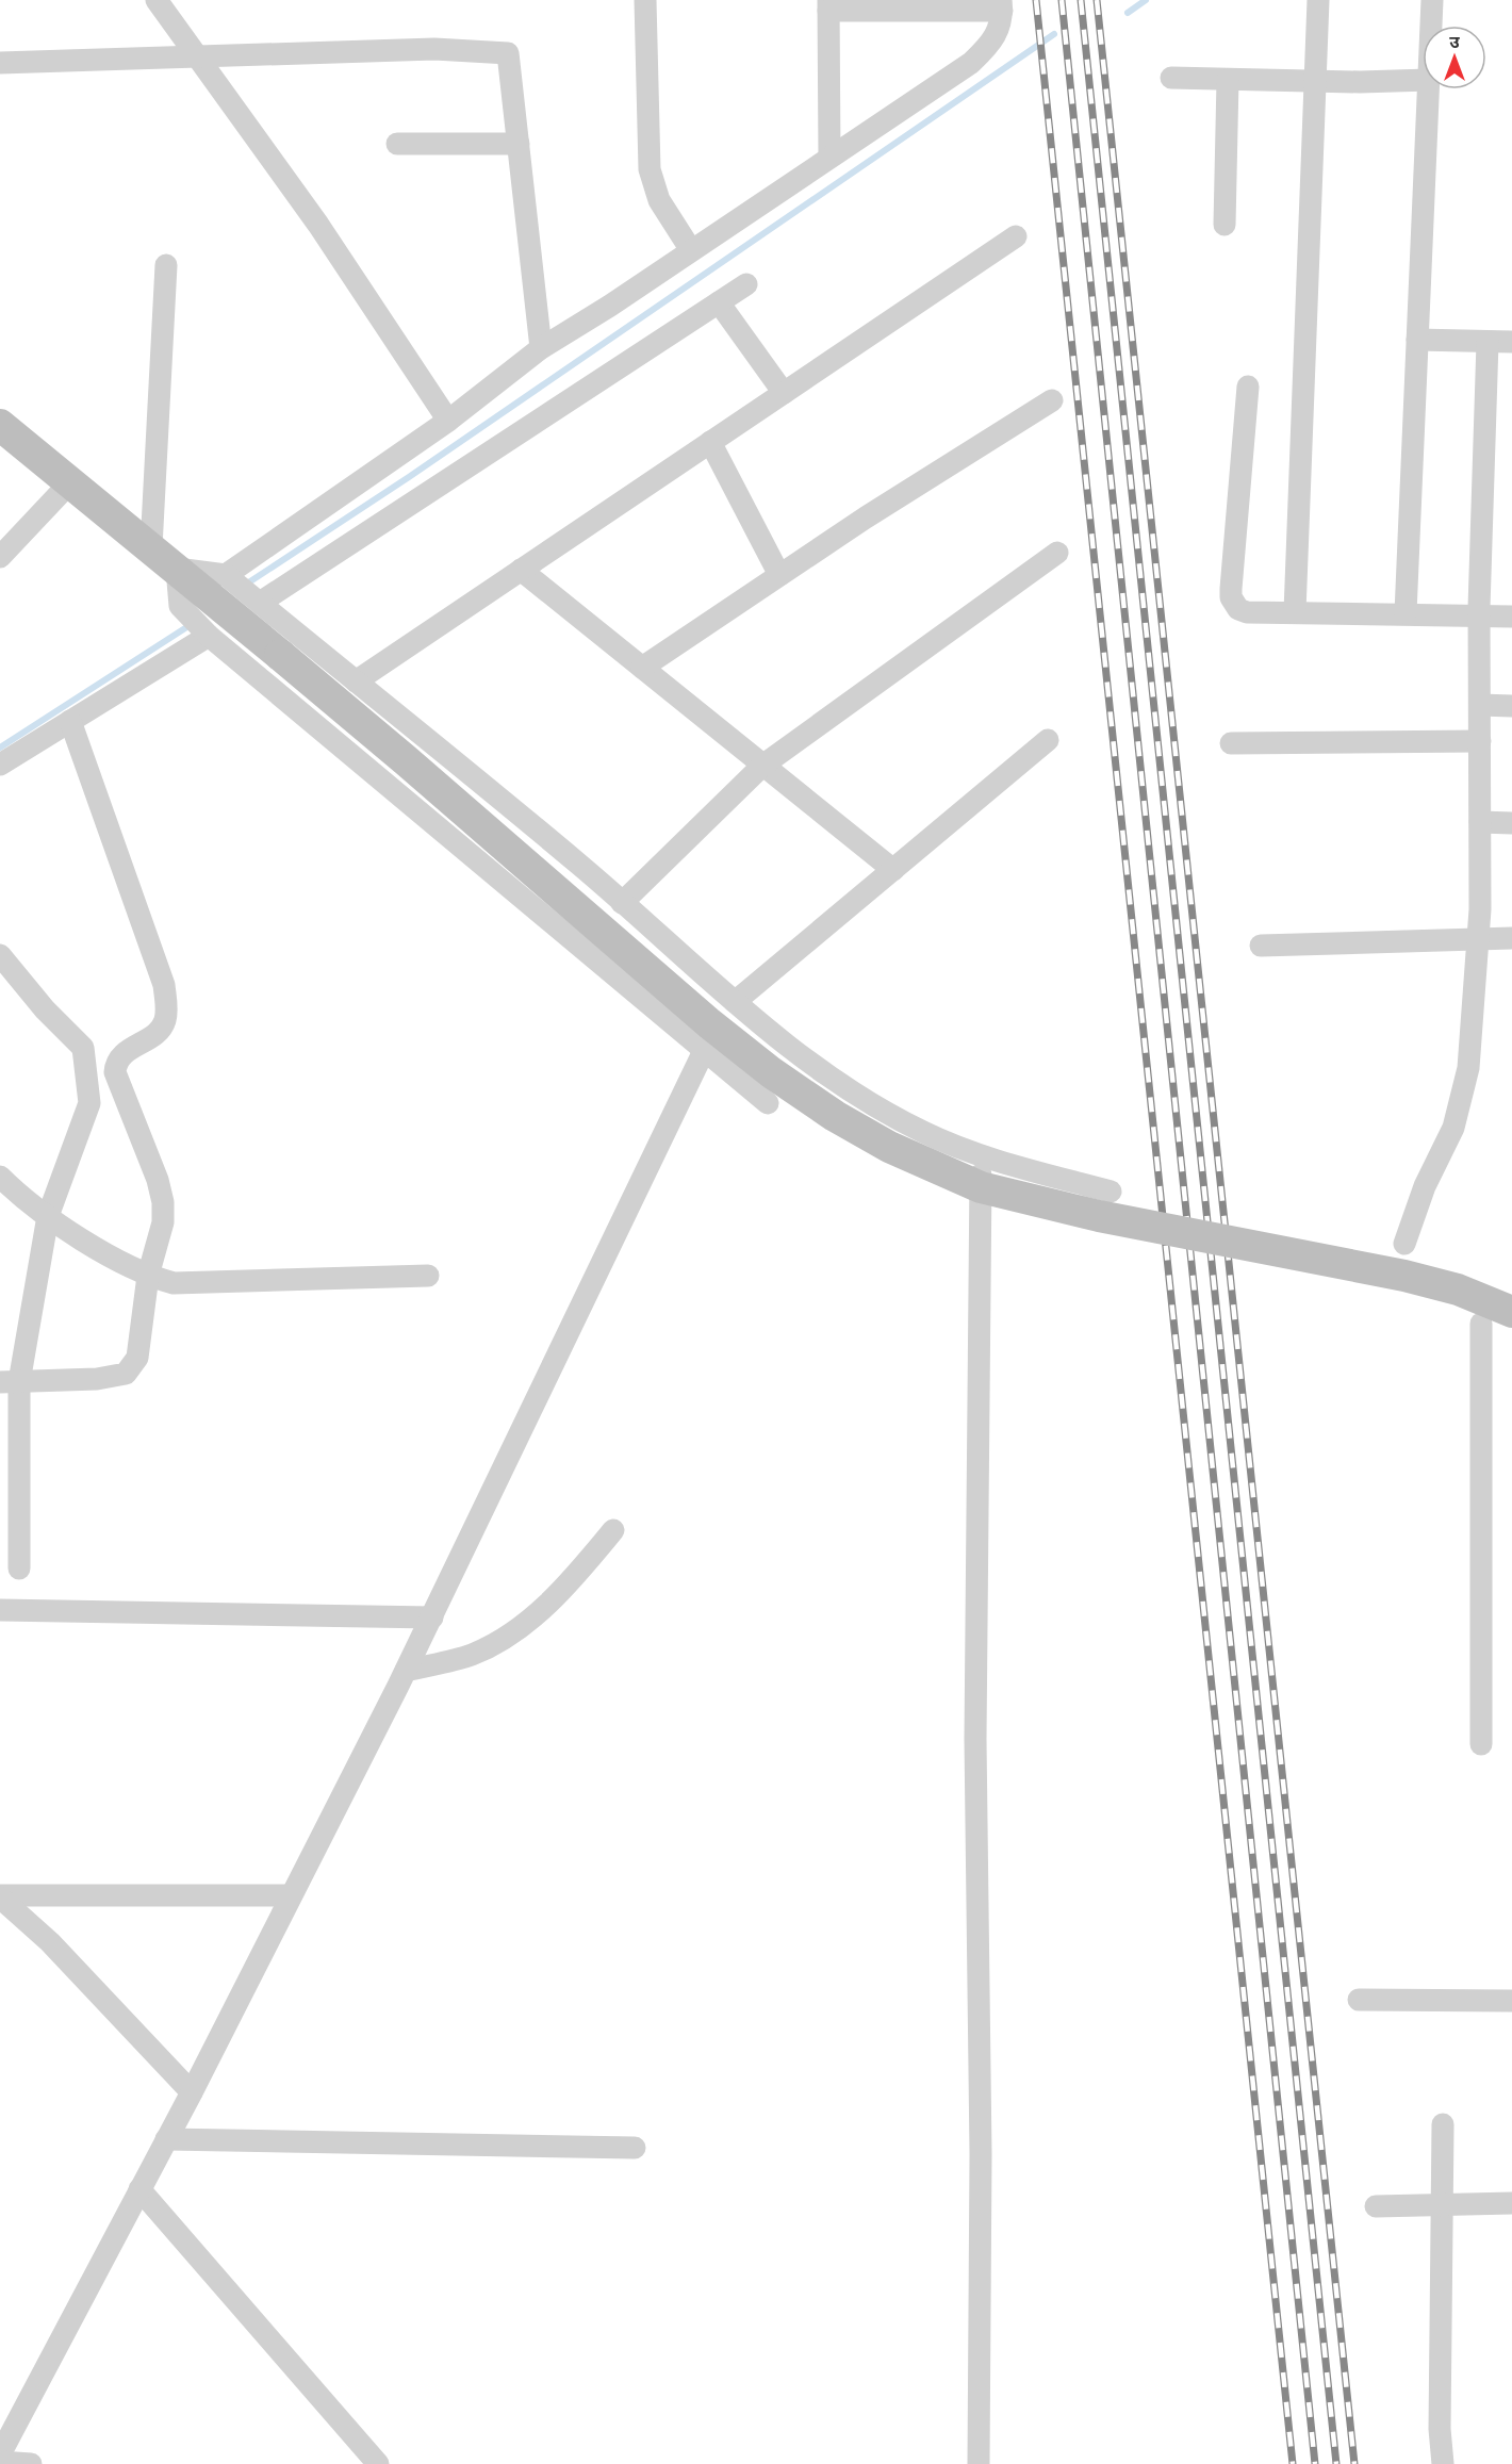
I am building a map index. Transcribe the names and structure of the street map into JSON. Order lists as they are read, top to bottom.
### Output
{
  "north": "top"
}
